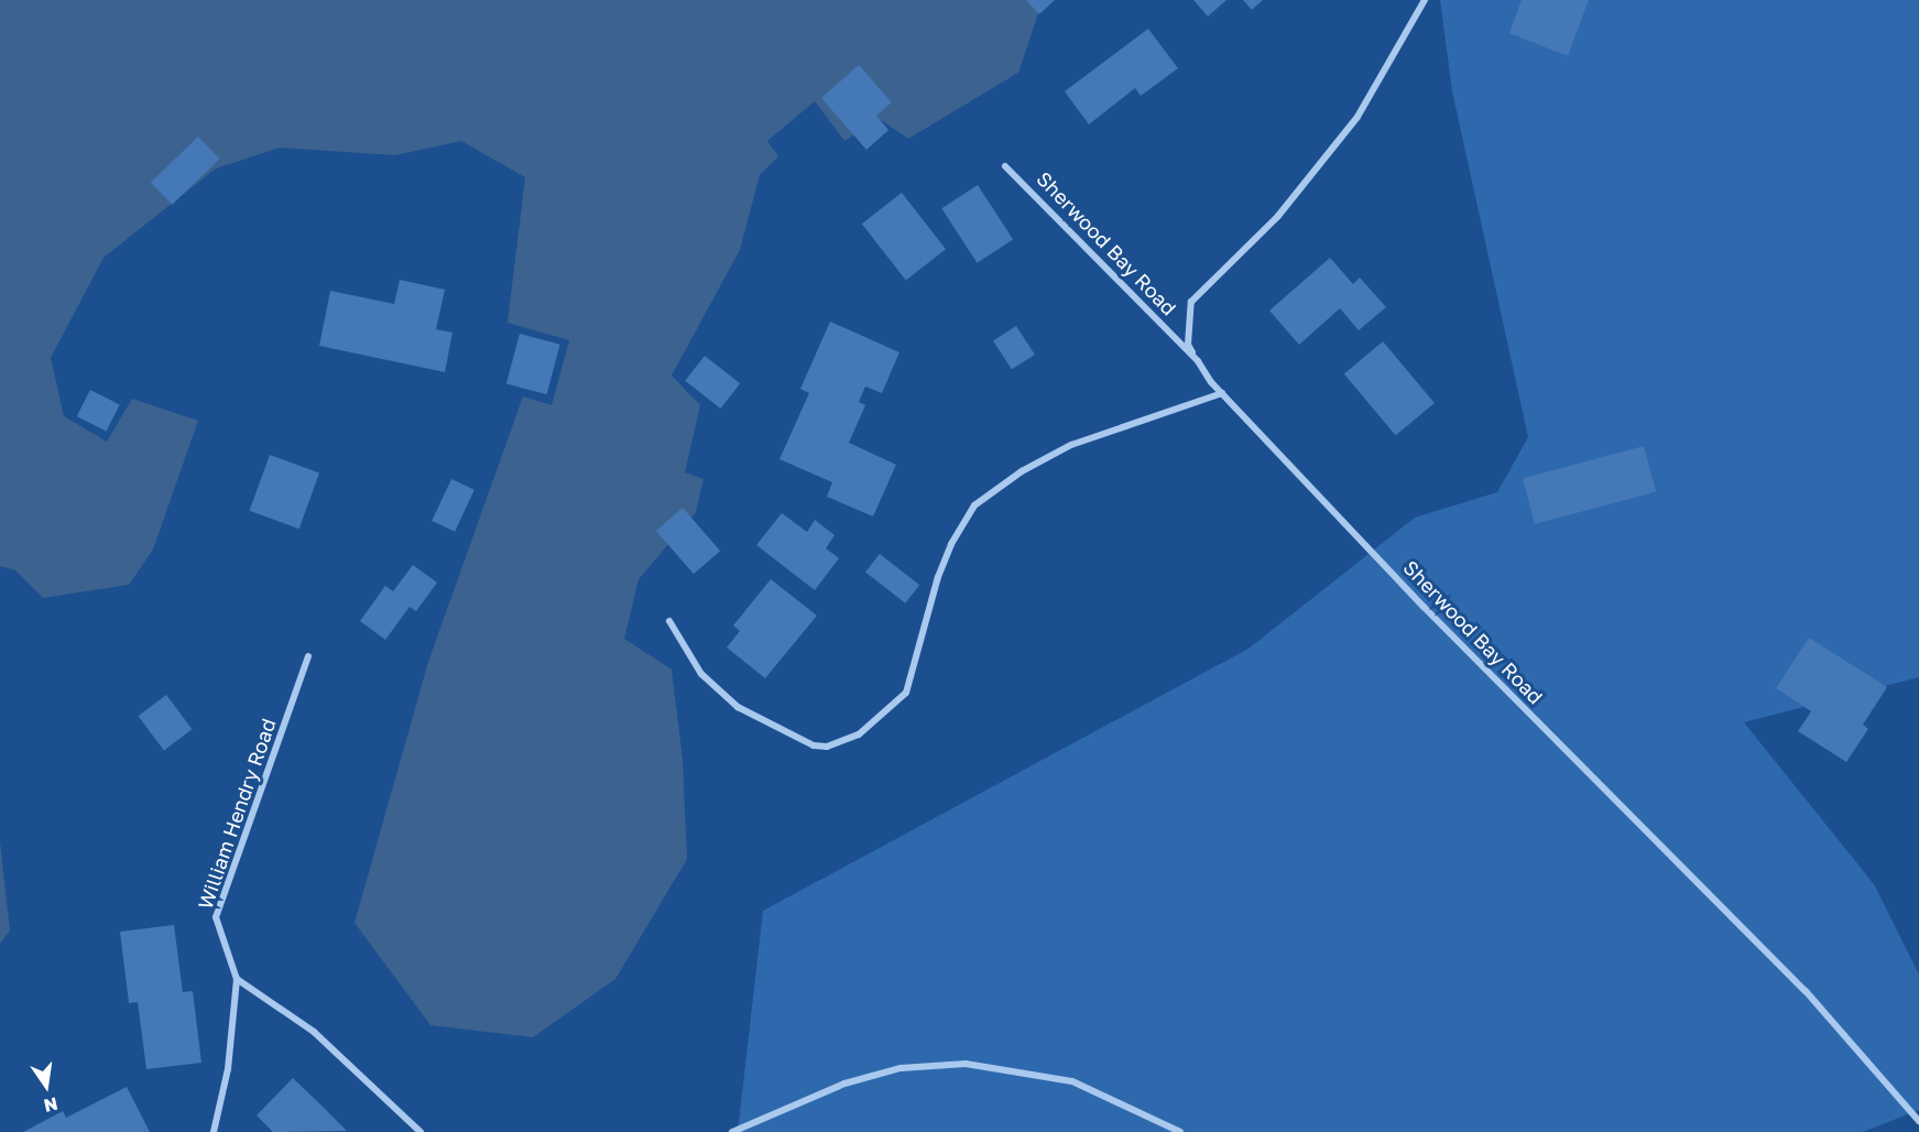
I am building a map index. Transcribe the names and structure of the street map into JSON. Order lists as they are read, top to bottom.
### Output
{
  "streets": {
    "street": ["Sherwood Bay Road", "William Hendry Road"]
  },
  "north": "bottom"
}
